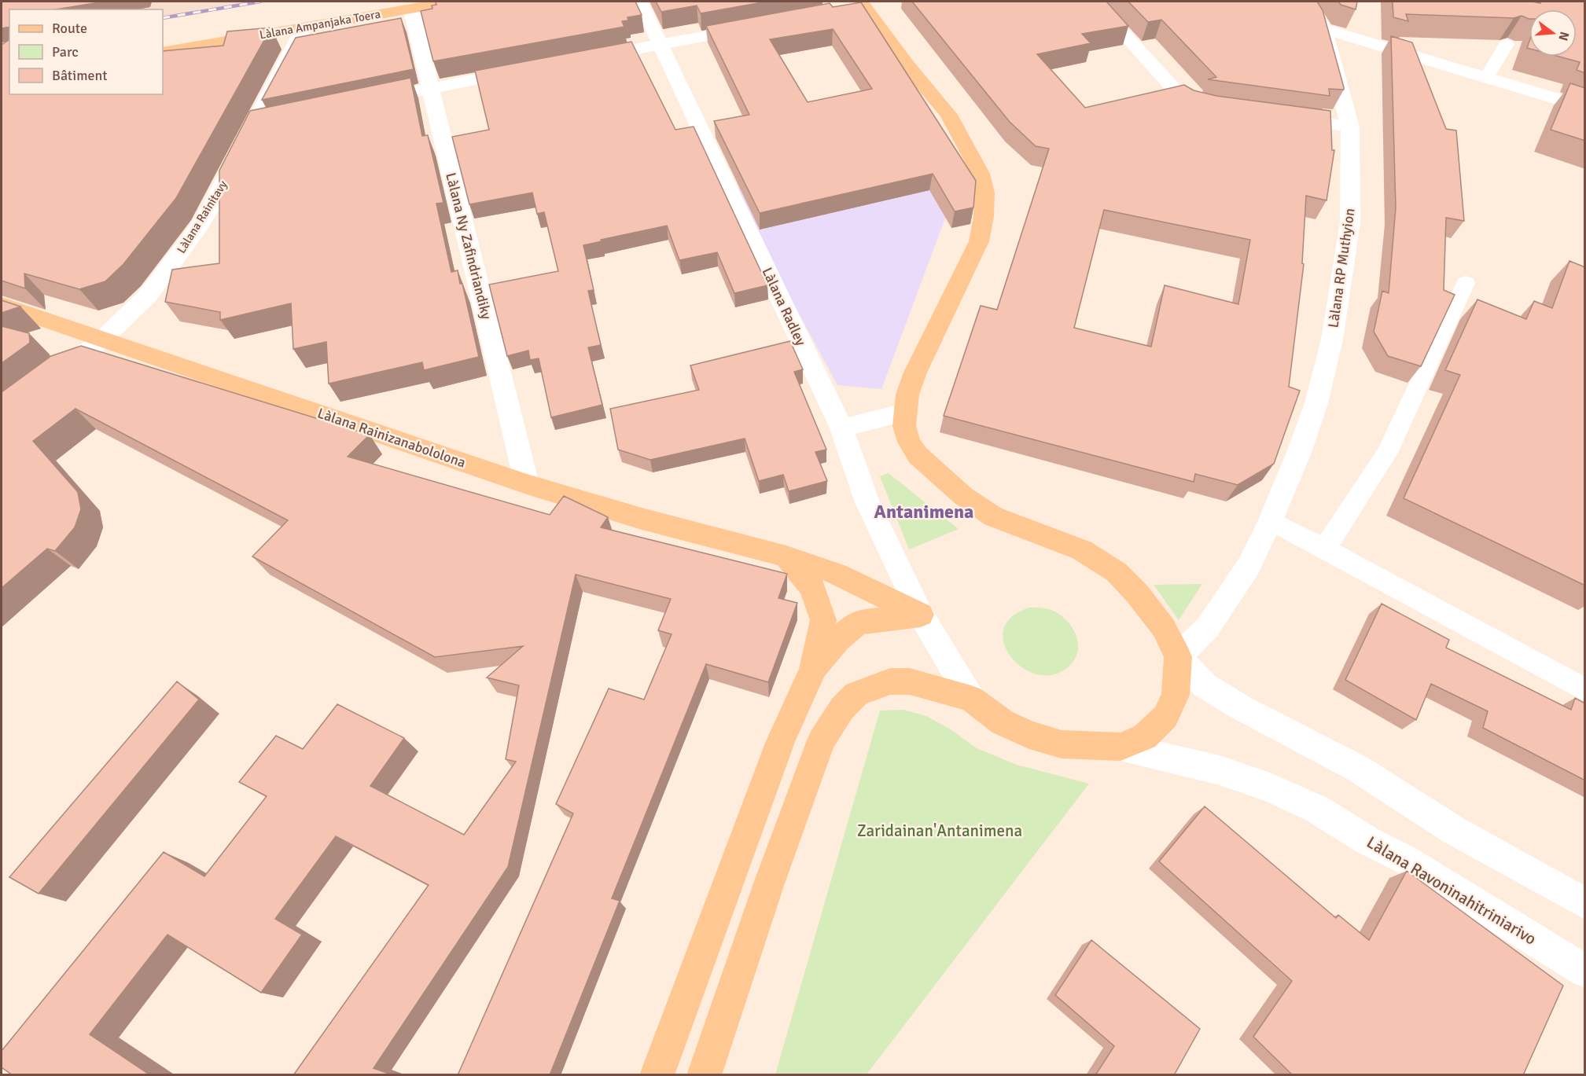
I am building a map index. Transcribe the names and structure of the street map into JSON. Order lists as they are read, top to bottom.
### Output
{
  "streets": {
    "main road": ["Làlana Ampanjaka Toera", "Làlana Rainizanabololona"],
    "street": [
      "Làlana Rainitavy",
      "Làlana Ny Zafindriandiky",
      "Làlana RP Muthyion",
      "Làlana Radley",
      "Làlana Ravoninahitriniarivo"
    ]
  },
  "crossings": [
    ["Làlana Ampanjaka Toera", "Làlana Rainitavy"],
    ["Làlana Ampanjaka Toera", "Làlana Ny Zafindriandiky"],
    ["Làlana Rainitavy", "Làlana Rainizanabololona"],
    ["Làlana Ny Zafindriandiky", "Làlana Rainizanabololona"],
    ["Làlana Radley", "Làlana Rainizanabololona"]
  ],
  "districts": ["Antanimena"],
  "parks": ["Zaridainan'Antanimena"],
  "legend": ["Route", "Parc", "Bâtiment"],
  "north": "right"
}
